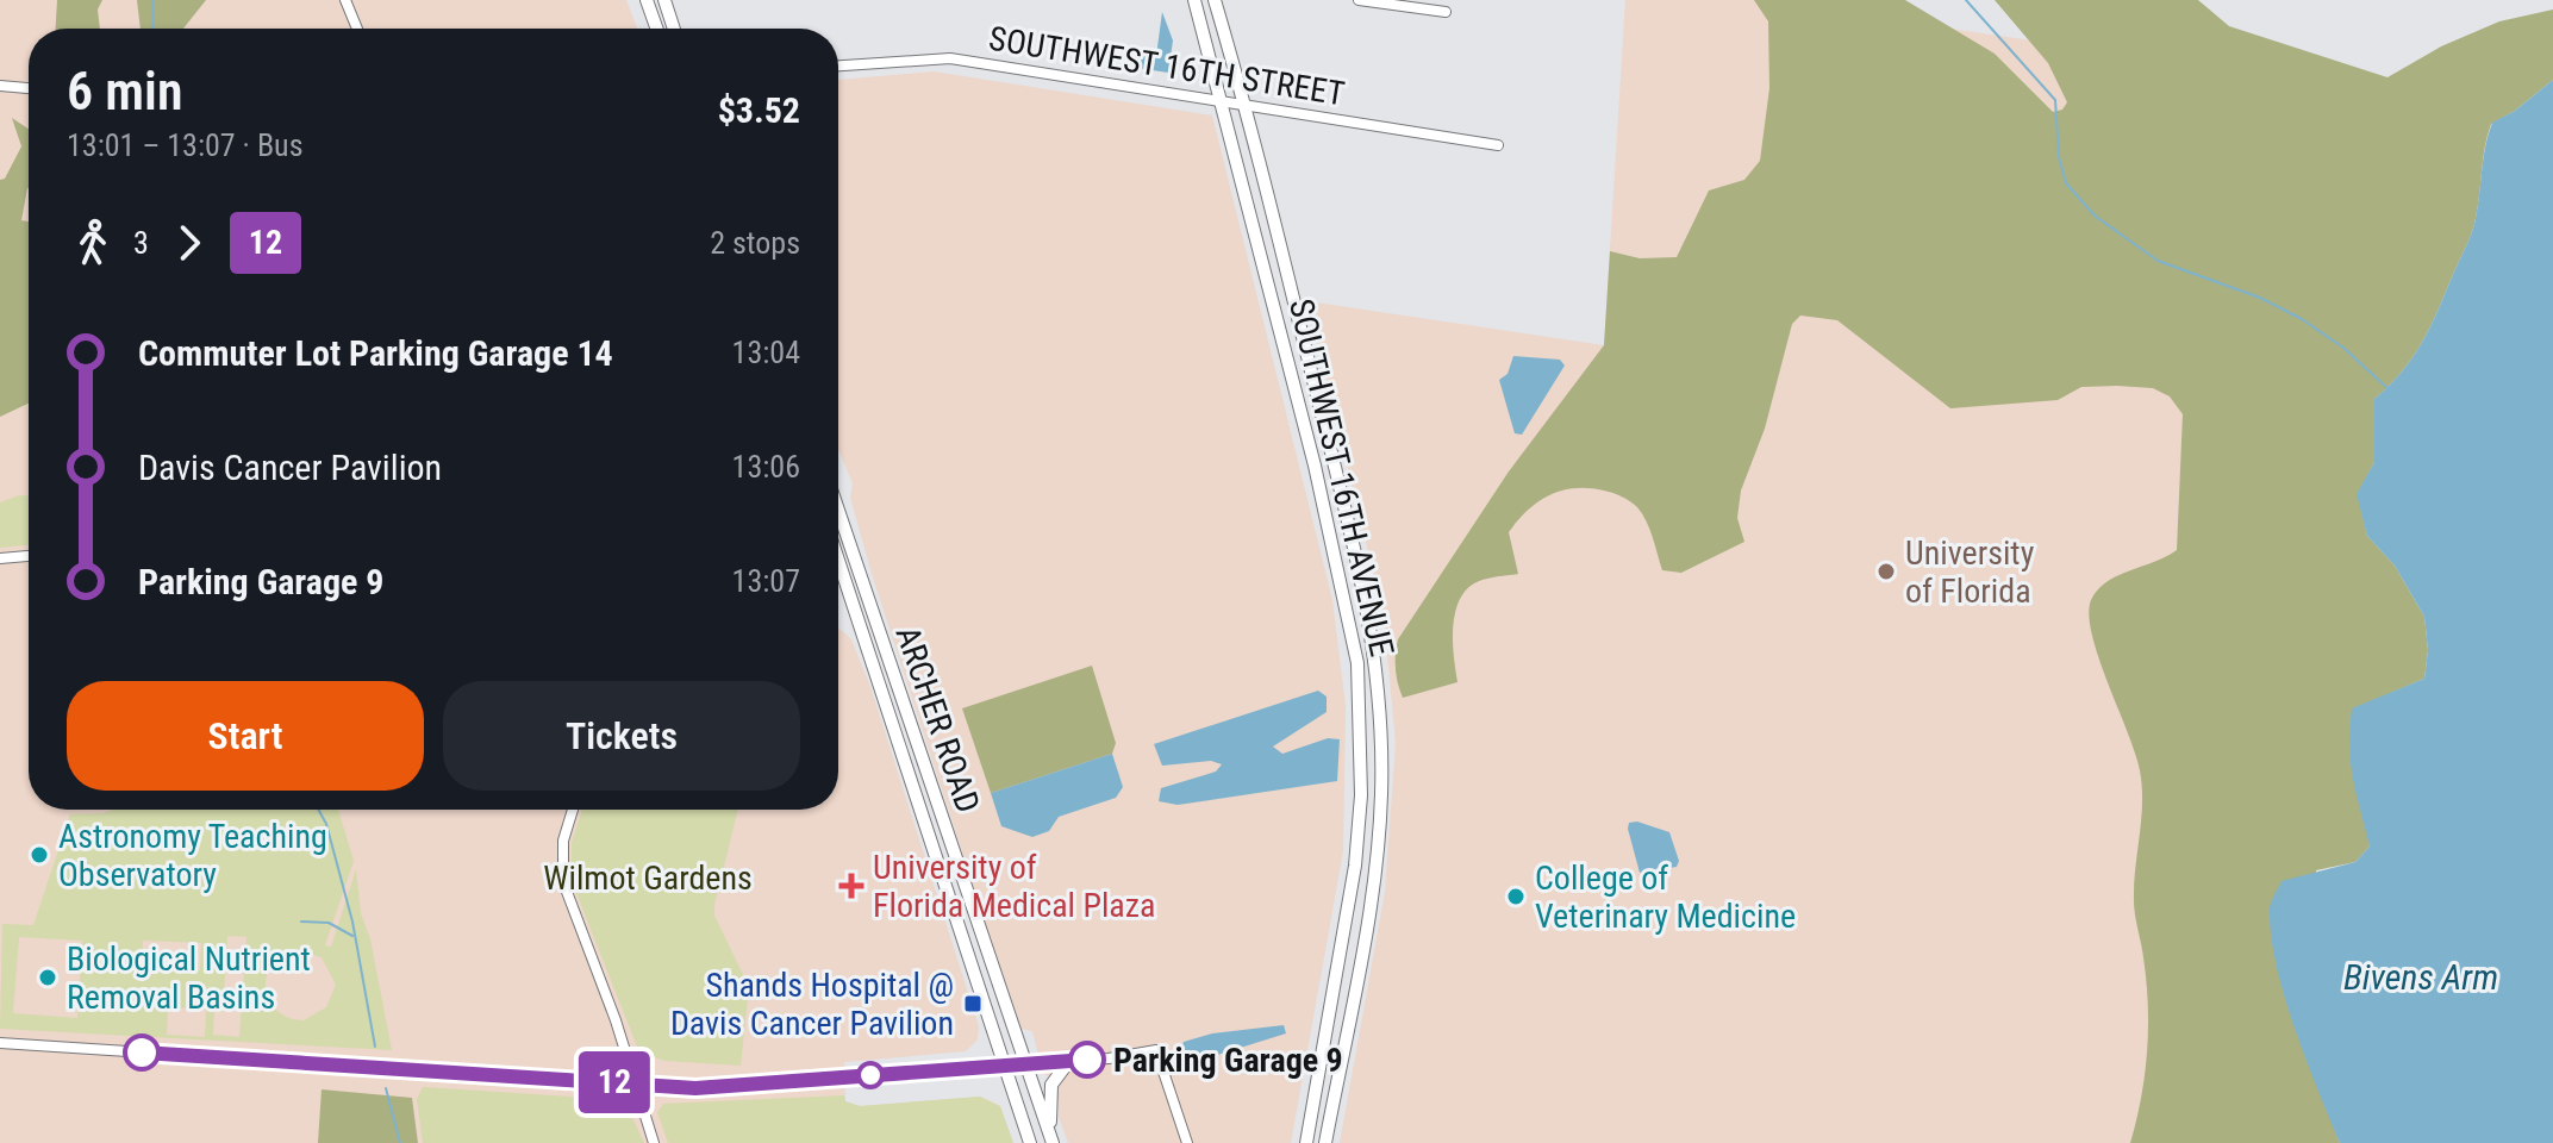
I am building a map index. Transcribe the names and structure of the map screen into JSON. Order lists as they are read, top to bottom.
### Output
{
  "streets": {
    "main road": ["SOUTHWEST 16TH AVENUE", "ARCHER ROAD"],
    "street": ["SOUTHWEST 16TH STREET"]
  },
  "crossings": [
    ["SOUTHWEST 16TH STREET", "SOUTHWEST 16TH AVENUE"]
  ],
  "water": ["Bivens Arm"],
  "parks": ["Wilmot Gardens"],
  "places": {
    "other": [
      "University of Florida",
      "Astronomy Teaching Observatory",
      "College of Veterinary Medicine",
      "Biological Nutrient Removal Basins",
      "Parking Garage 9"
    ],
    "health": ["University of Florida Medical Plaza"],
    "transit": ["Shands Hospital @ Davis Cancer Pavilion"]
  },
  "lines": ["bus line 12"],
  "page": {
    "on_map": "12",
    "heading": ["6 min", "13:01 – 13:07 · Bus", "$3.52"],
    "legs": ["3", "12", "2 stops"],
    "list": [
      {
        "name": "Commuter Lot Parking Garage 14",
        "value": "13:04"
      },
      {
        "name": "Davis Cancer Pavilion",
        "value": "13:06"
      },
      {
        "name": "Parking Garage 9",
        "value": "13:07"
      }
    ],
    "buttons": ["Start", "Tickets"]
  }
}
